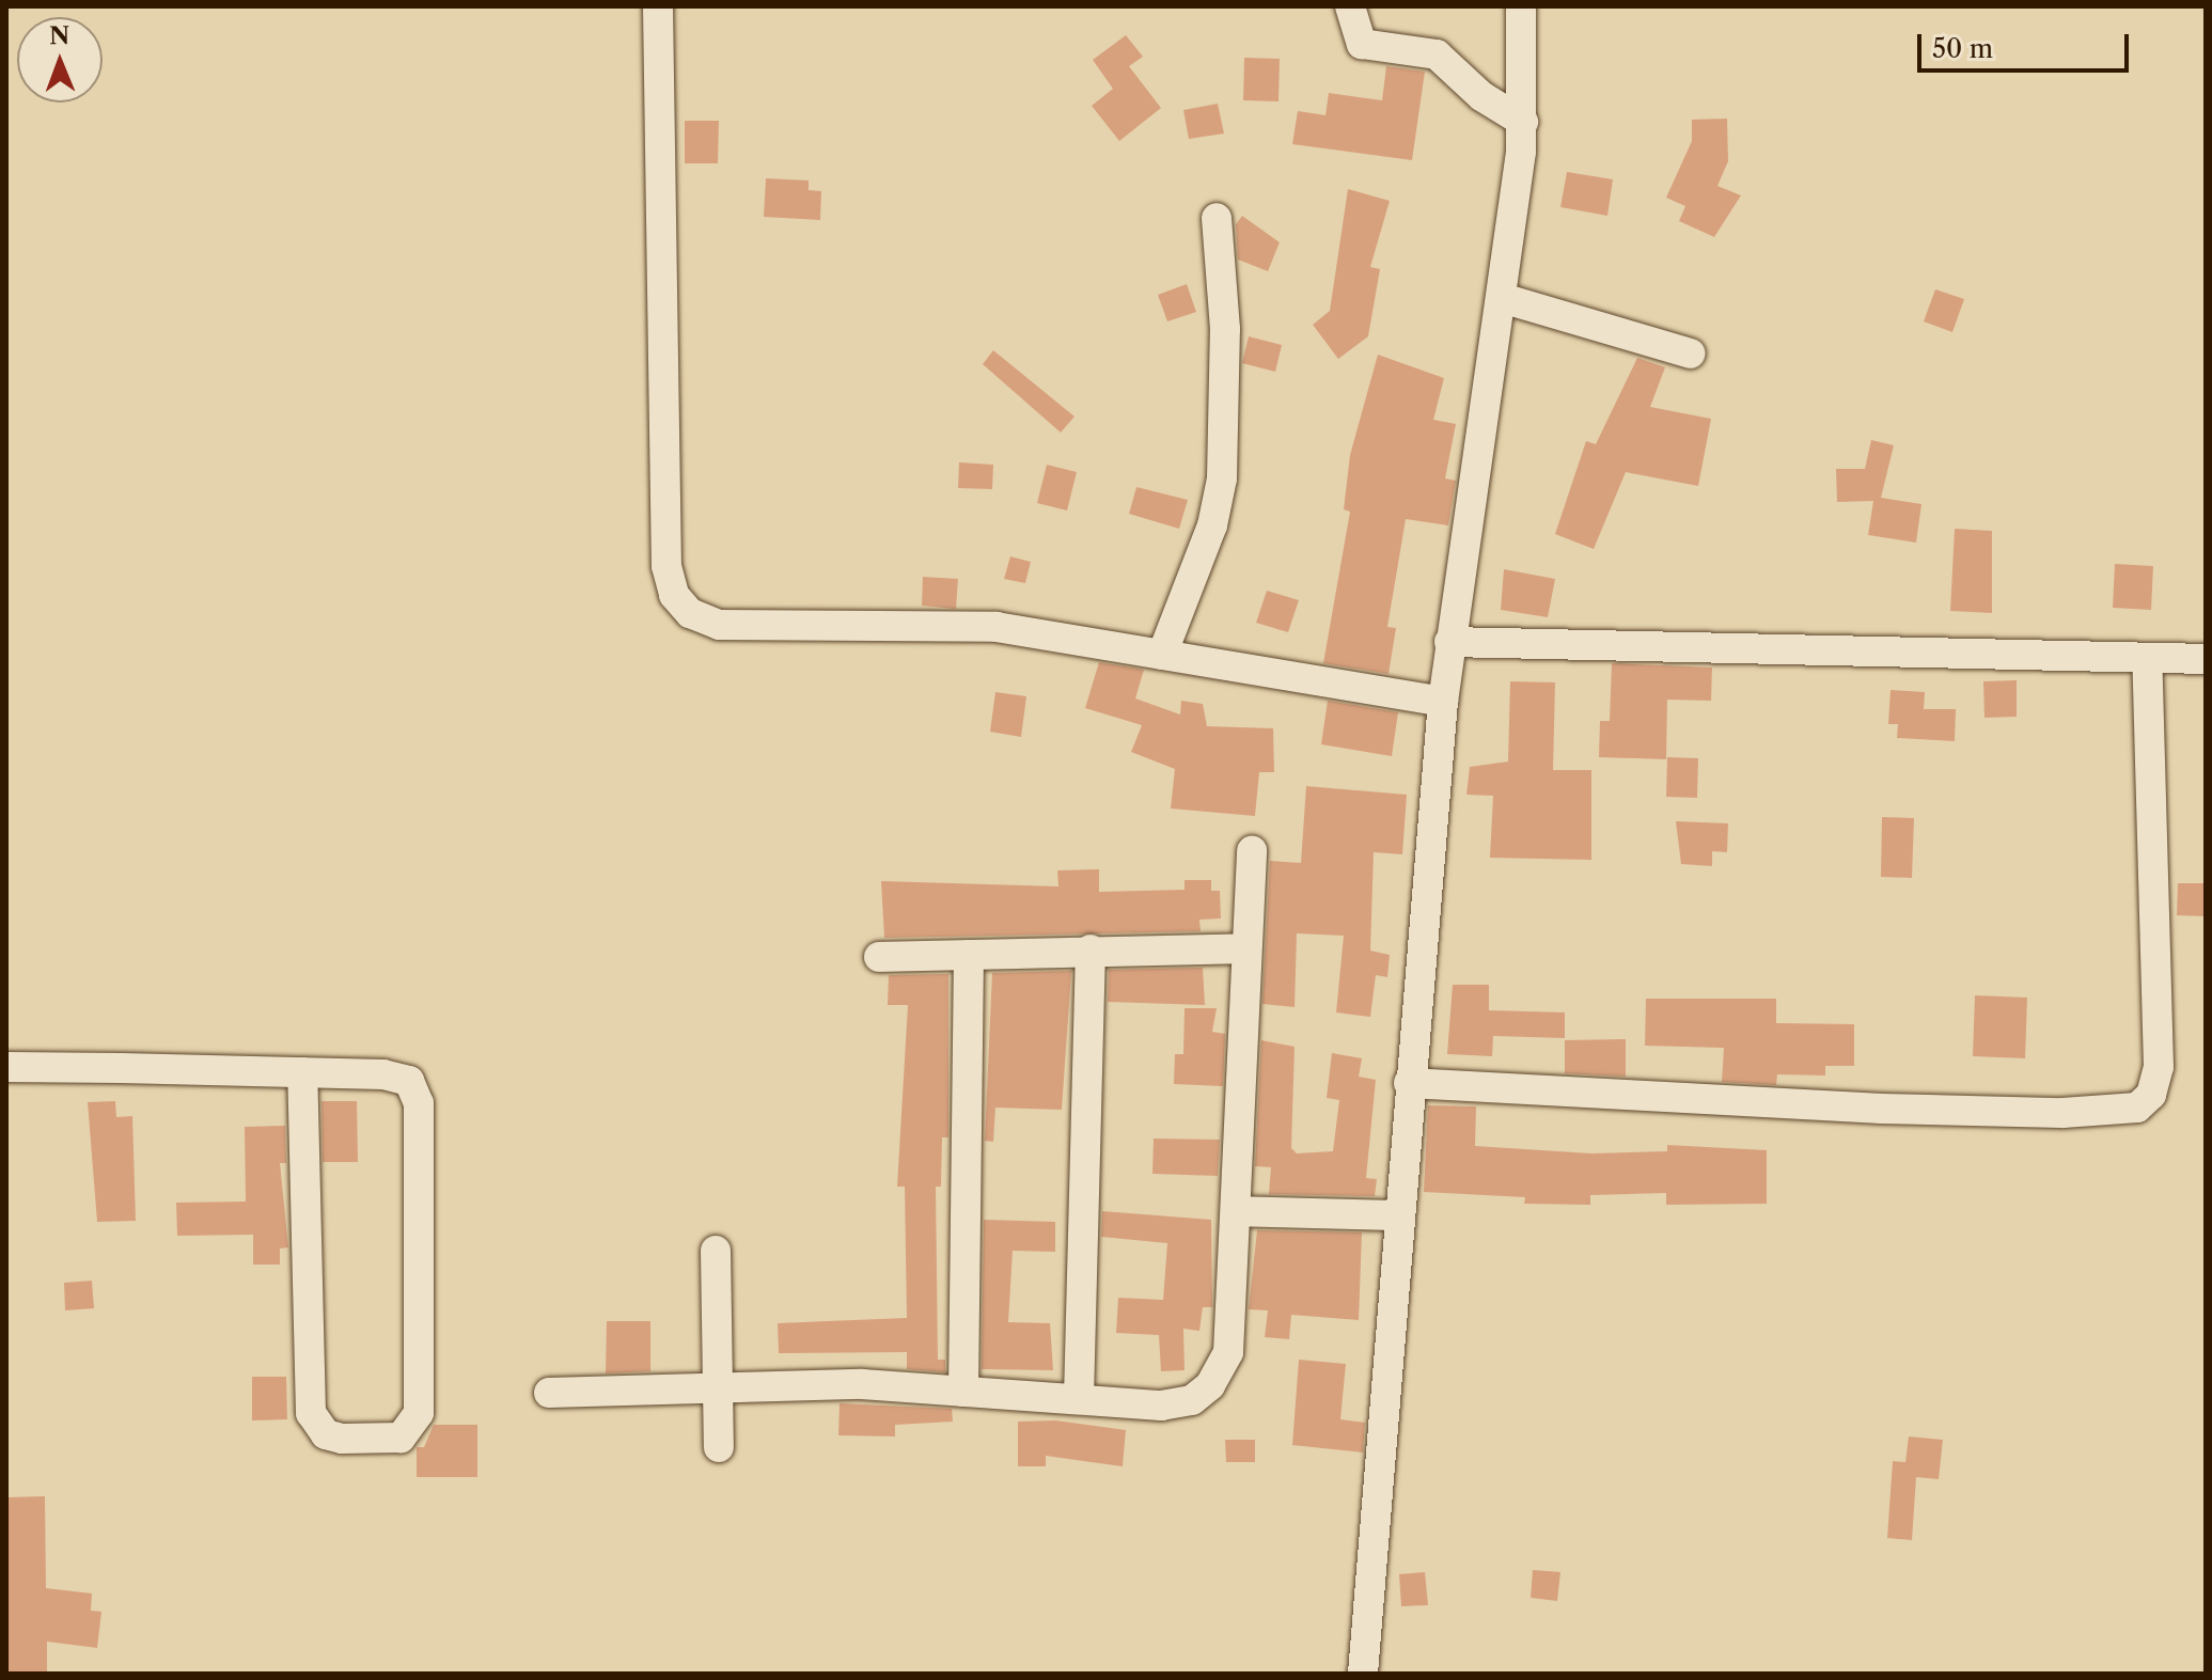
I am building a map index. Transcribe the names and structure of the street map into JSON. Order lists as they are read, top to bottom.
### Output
{
  "scale_bar": "50 m",
  "north": "top"
}
